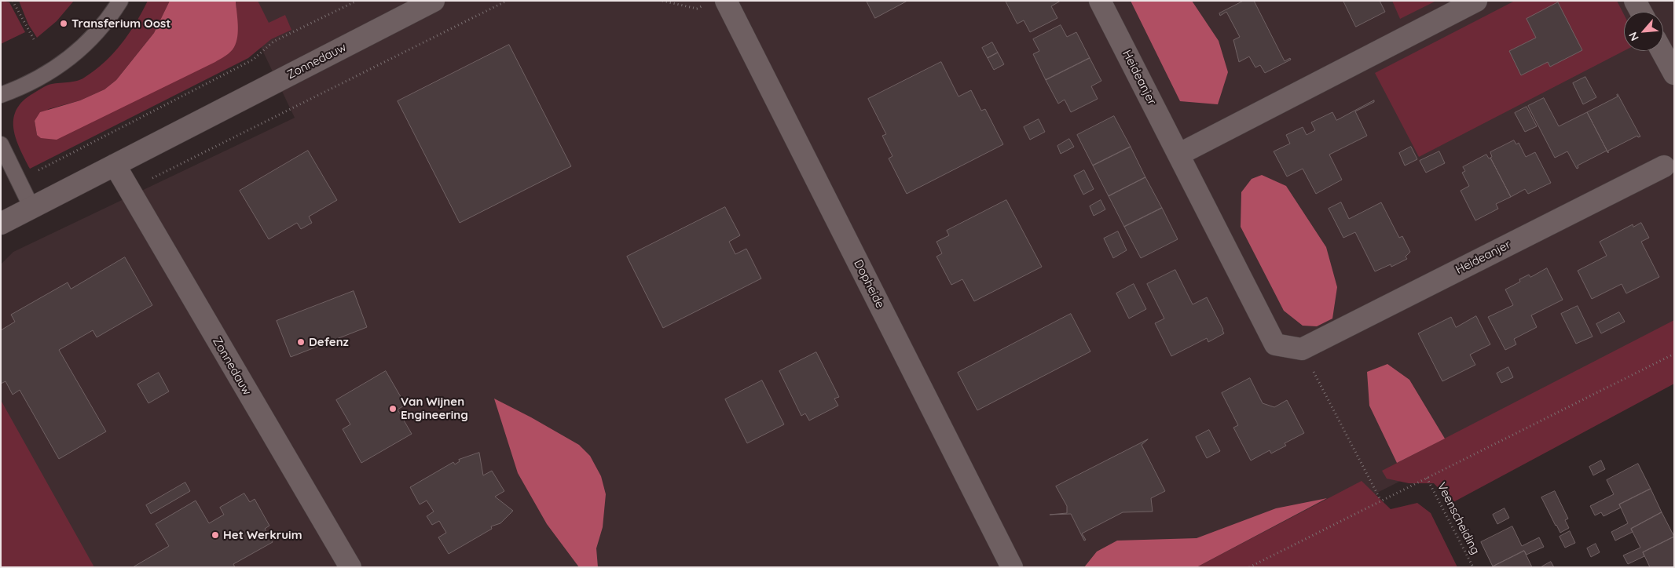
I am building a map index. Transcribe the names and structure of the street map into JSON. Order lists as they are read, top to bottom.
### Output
{
  "streets": {
    "street": ["Zonnedauw", "Heideanjer", "Dopheide"],
    "path": ["Veenscheiding"]
  },
  "places": [
    "Transferium Oost",
    "Defenz",
    "Van Wijnen Engineering",
    "Het Werkruim"
  ],
  "north": "bottom left"
}
